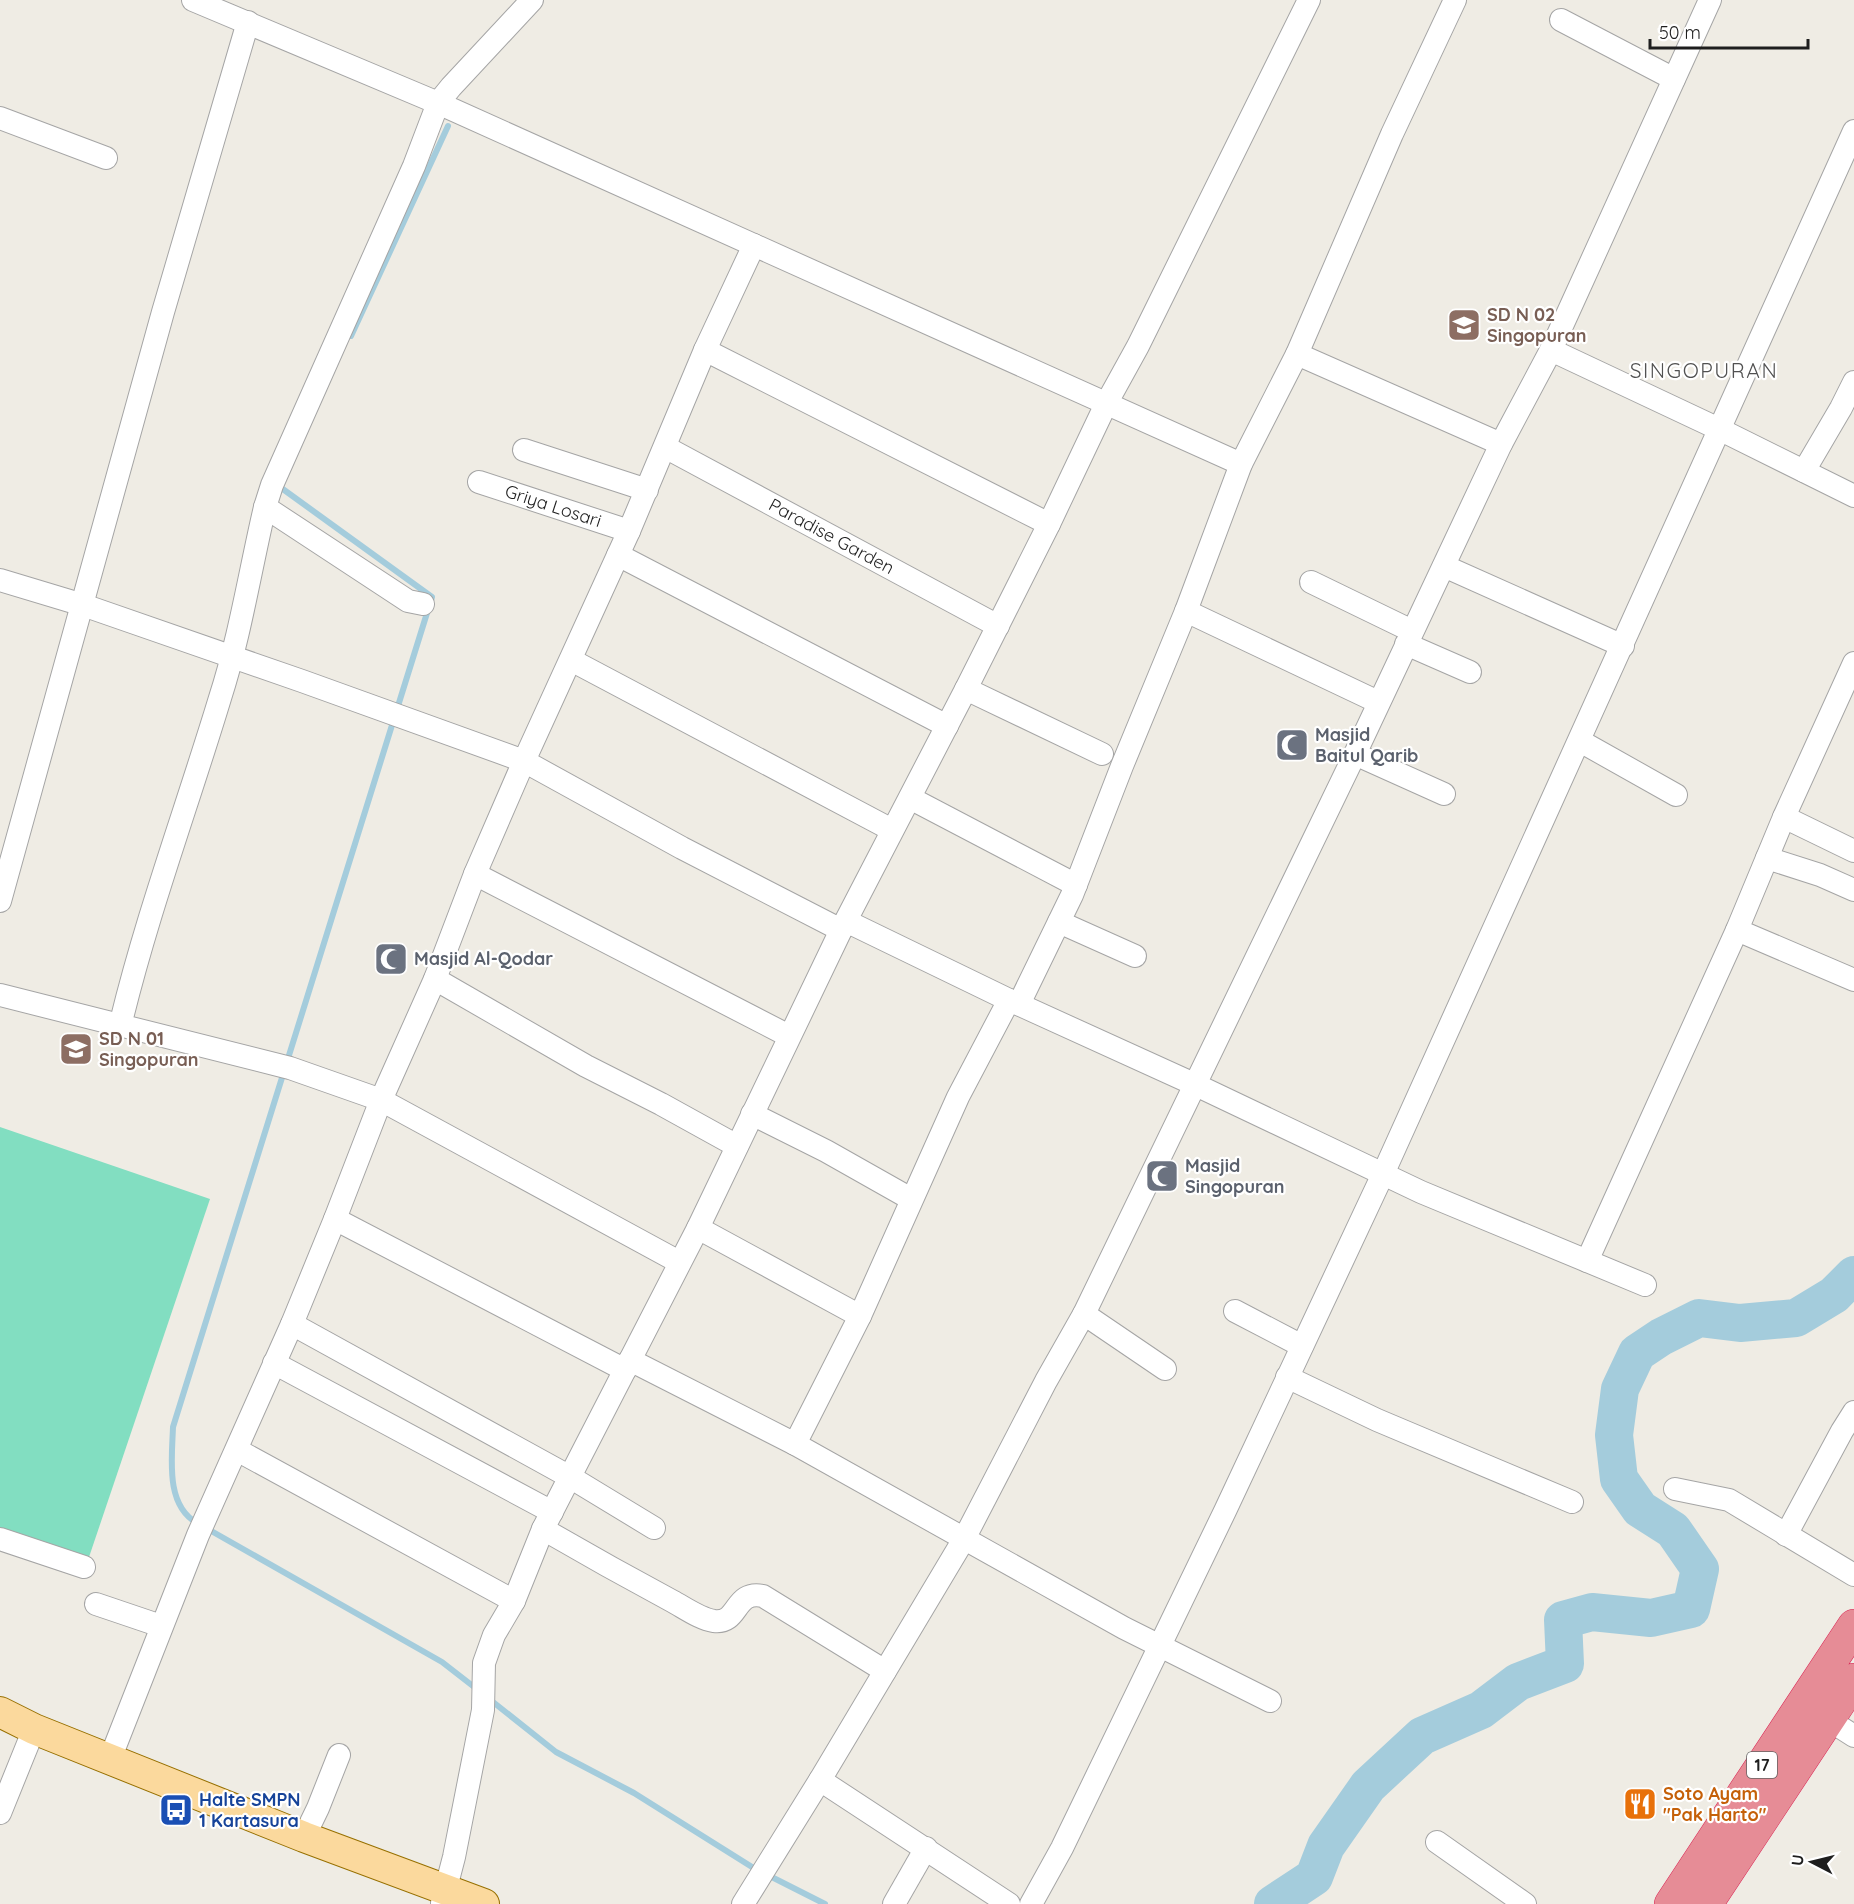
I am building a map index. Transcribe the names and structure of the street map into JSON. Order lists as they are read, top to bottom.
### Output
{
  "streets": {
    "highway": ["17"],
    "street": ["Griya Losari", "Paradise Garden"]
  },
  "districts": ["SINGOPURAN"],
  "places": {
    "school or university": ["SD N 02 Singopuran", "SD N 01 Singopuran"],
    "mosque": ["Masjid Baitul Qarib", "Masjid Al-Qodar", "Masjid Singopuran"],
    "restaurant": ["Soto Ayam \"Pak Harto\""],
    "bus stop": ["Halte SMPN 1 Kartasura"]
  },
  "scale_bar": "50 m",
  "north": "left"
}
